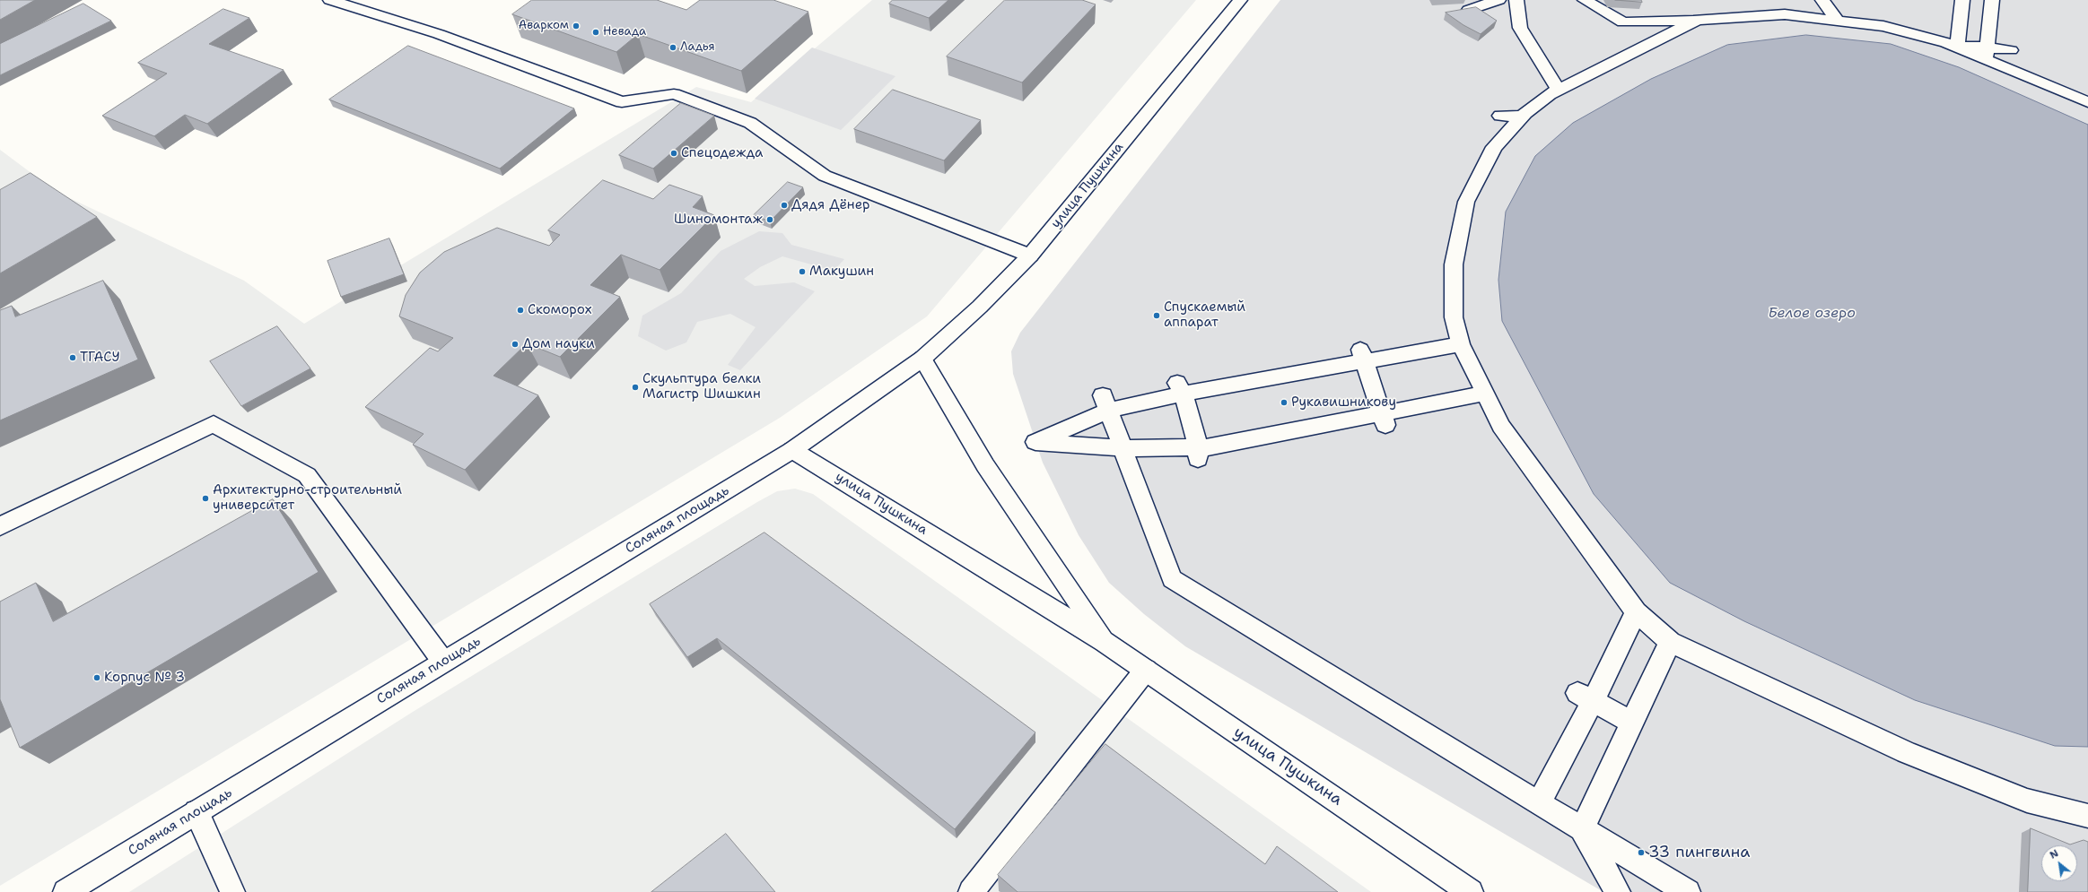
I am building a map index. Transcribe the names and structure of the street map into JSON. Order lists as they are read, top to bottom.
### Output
{
  "streets": {
    "street": ["улица Пушкина", "Соляная площадь"]
  },
  "crossings": [
    ["улица Пушкина", "Соляная площадь"]
  ],
  "water": ["Белое озеро"],
  "places": [
    "Аварком",
    "Невада",
    "Ладья",
    "Спецодежда",
    "Дядя Дёнер",
    "Шиномонтаж",
    "Макушин",
    "Скоморох",
    "Спускаемый аппарат",
    "Дом науки",
    "ТГАСУ",
    "Скульптура белки Магистр Шишкин",
    "Рукавишникову",
    "Архитектурно-строительный университет",
    "Корпус № 3",
    "33 пингвина"
  ],
  "north": "top left"
}
